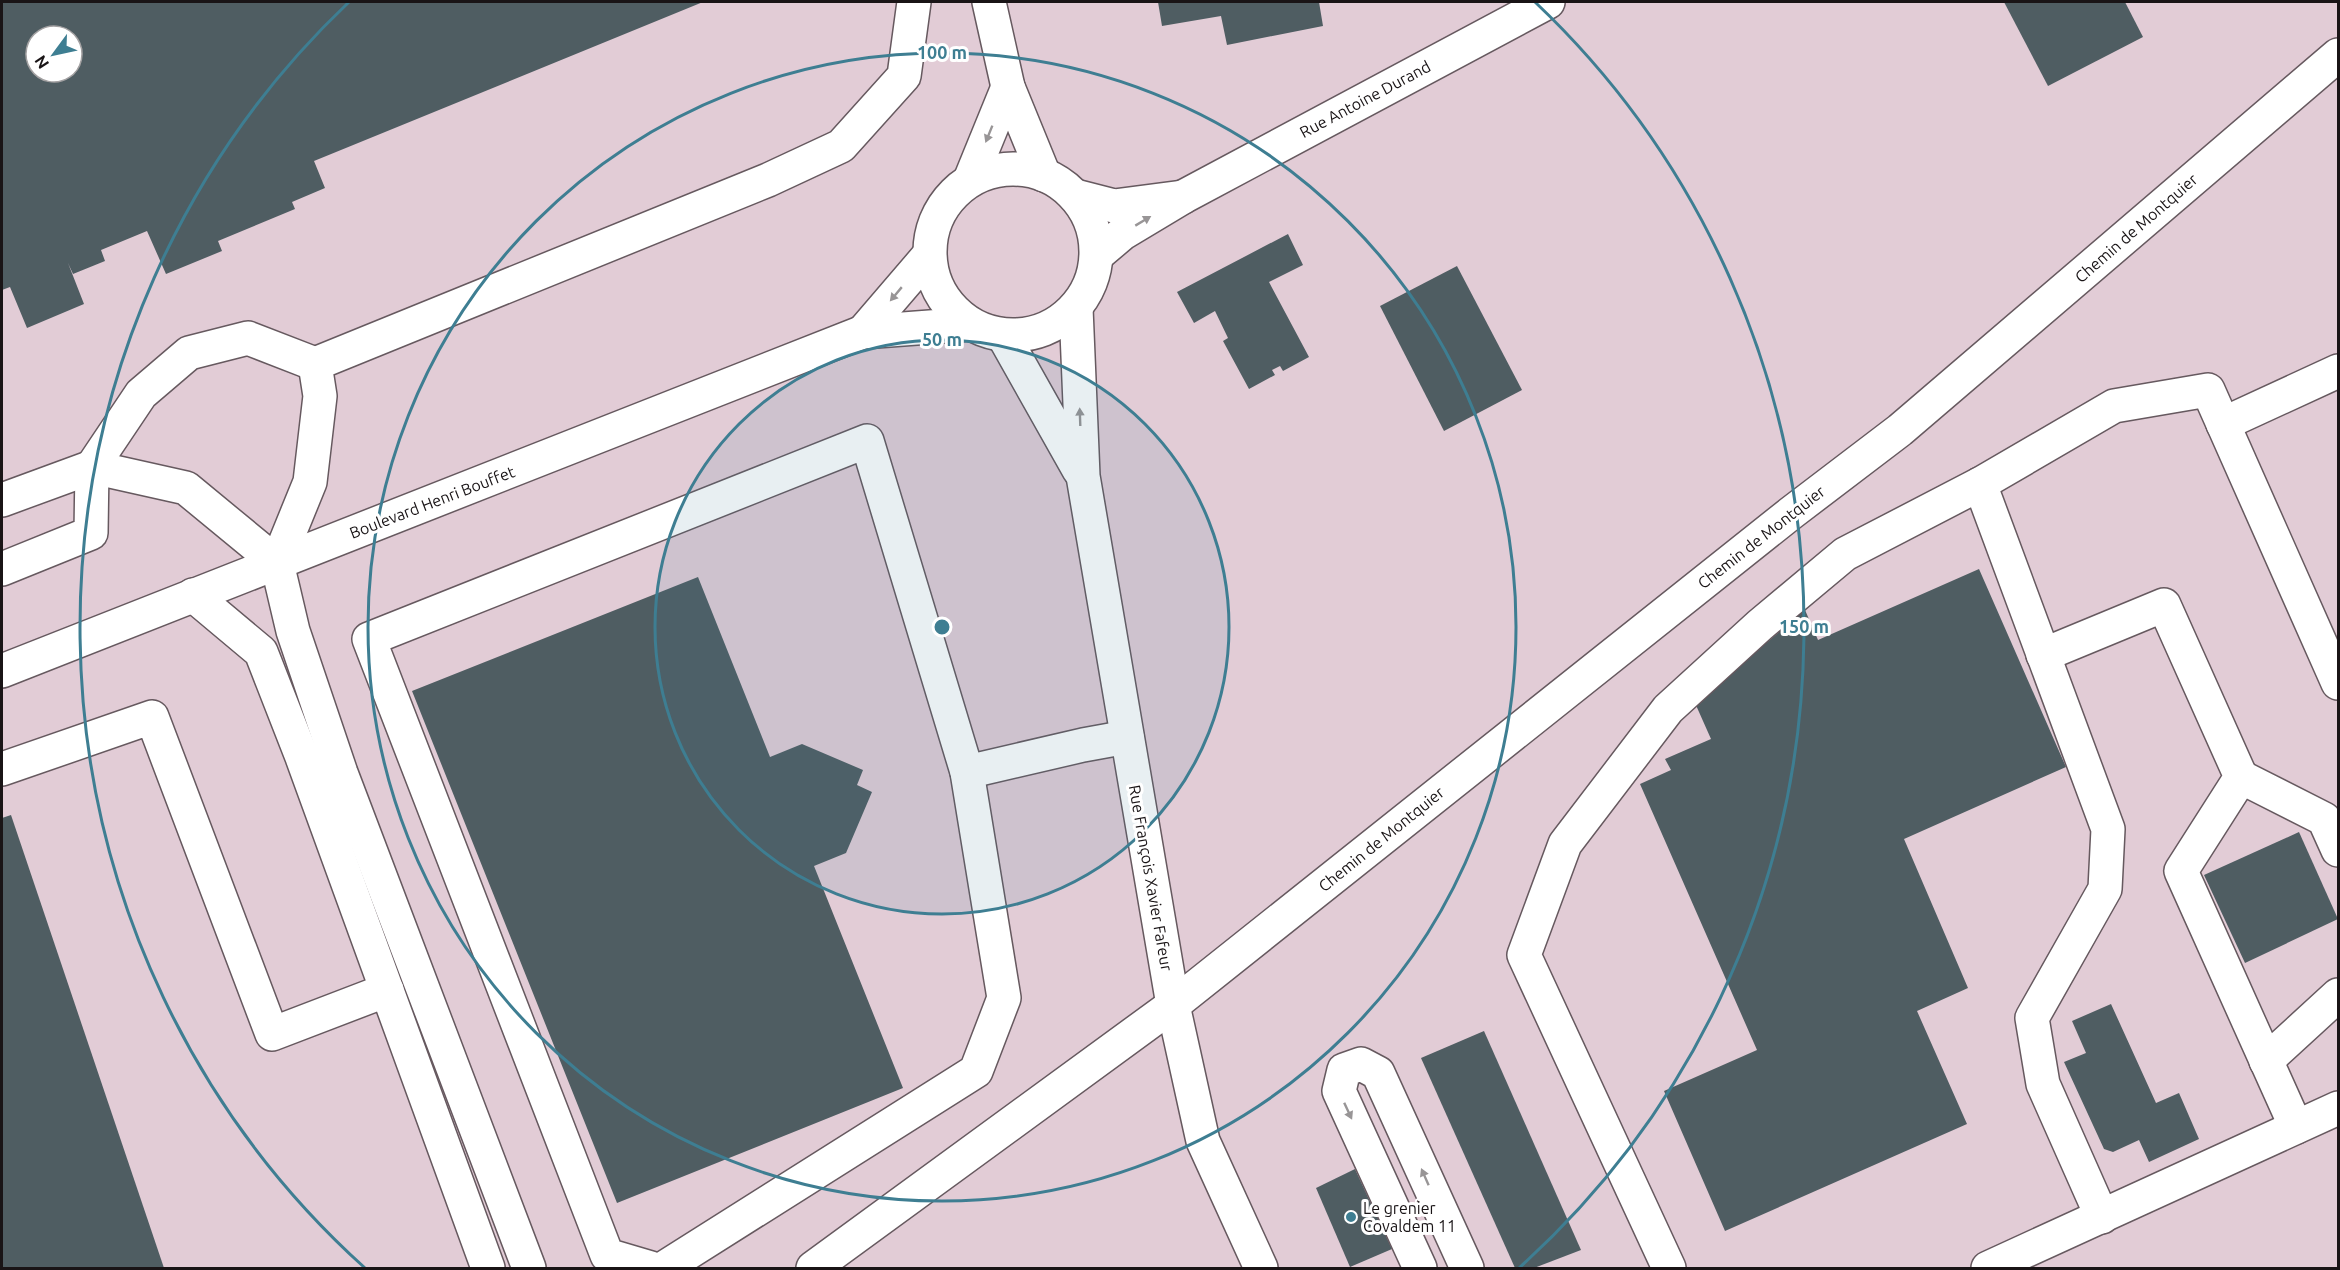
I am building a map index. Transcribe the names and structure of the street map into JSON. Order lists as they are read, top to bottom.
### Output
{
  "streets": {
    "street": [
      "Rue Antoine Durand",
      "Chemin de Montquier",
      "Boulevard Henri Bouffet",
      "Rue François Xavier Fafeur"
    ]
  },
  "crossings": [
    ["Rue Antoine Durand", "Boulevard Henri Bouffet"],
    ["Rue Antoine Durand", "Rue François Xavier Fafeur"],
    ["Chemin de Montquier", "Rue François Xavier Fafeur"],
    ["Boulevard Henri Bouffet", "Rue François Xavier Fafeur"]
  ],
  "places": ["Le grenier Covaldem 11"],
  "north": "bottom left",
  "rings": ["100 m", "50 m", "150 m"]
}
